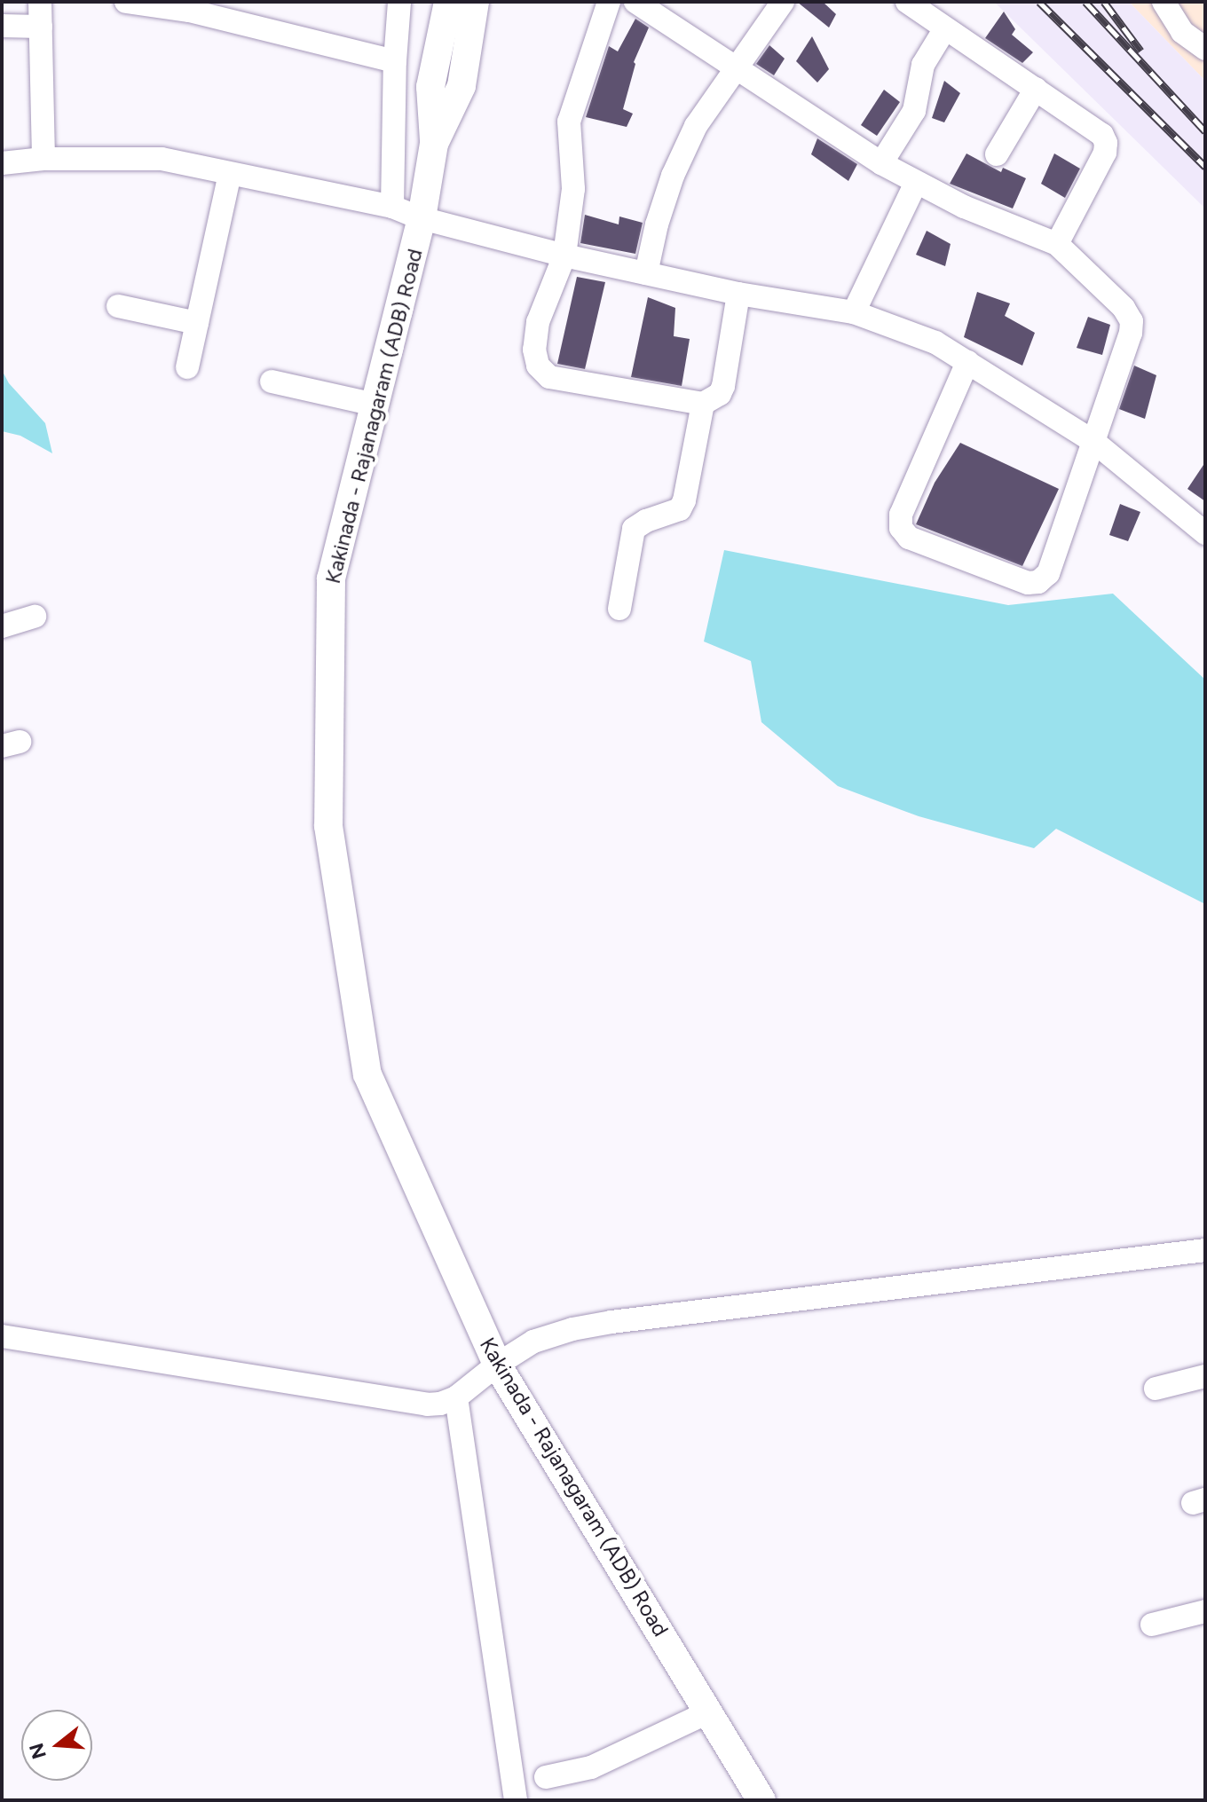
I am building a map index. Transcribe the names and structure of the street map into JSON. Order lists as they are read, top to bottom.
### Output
{
  "streets": {
    "main road": ["Kakinada - Rajanagaram (ADB) Road"]
  },
  "north": "left"
}
